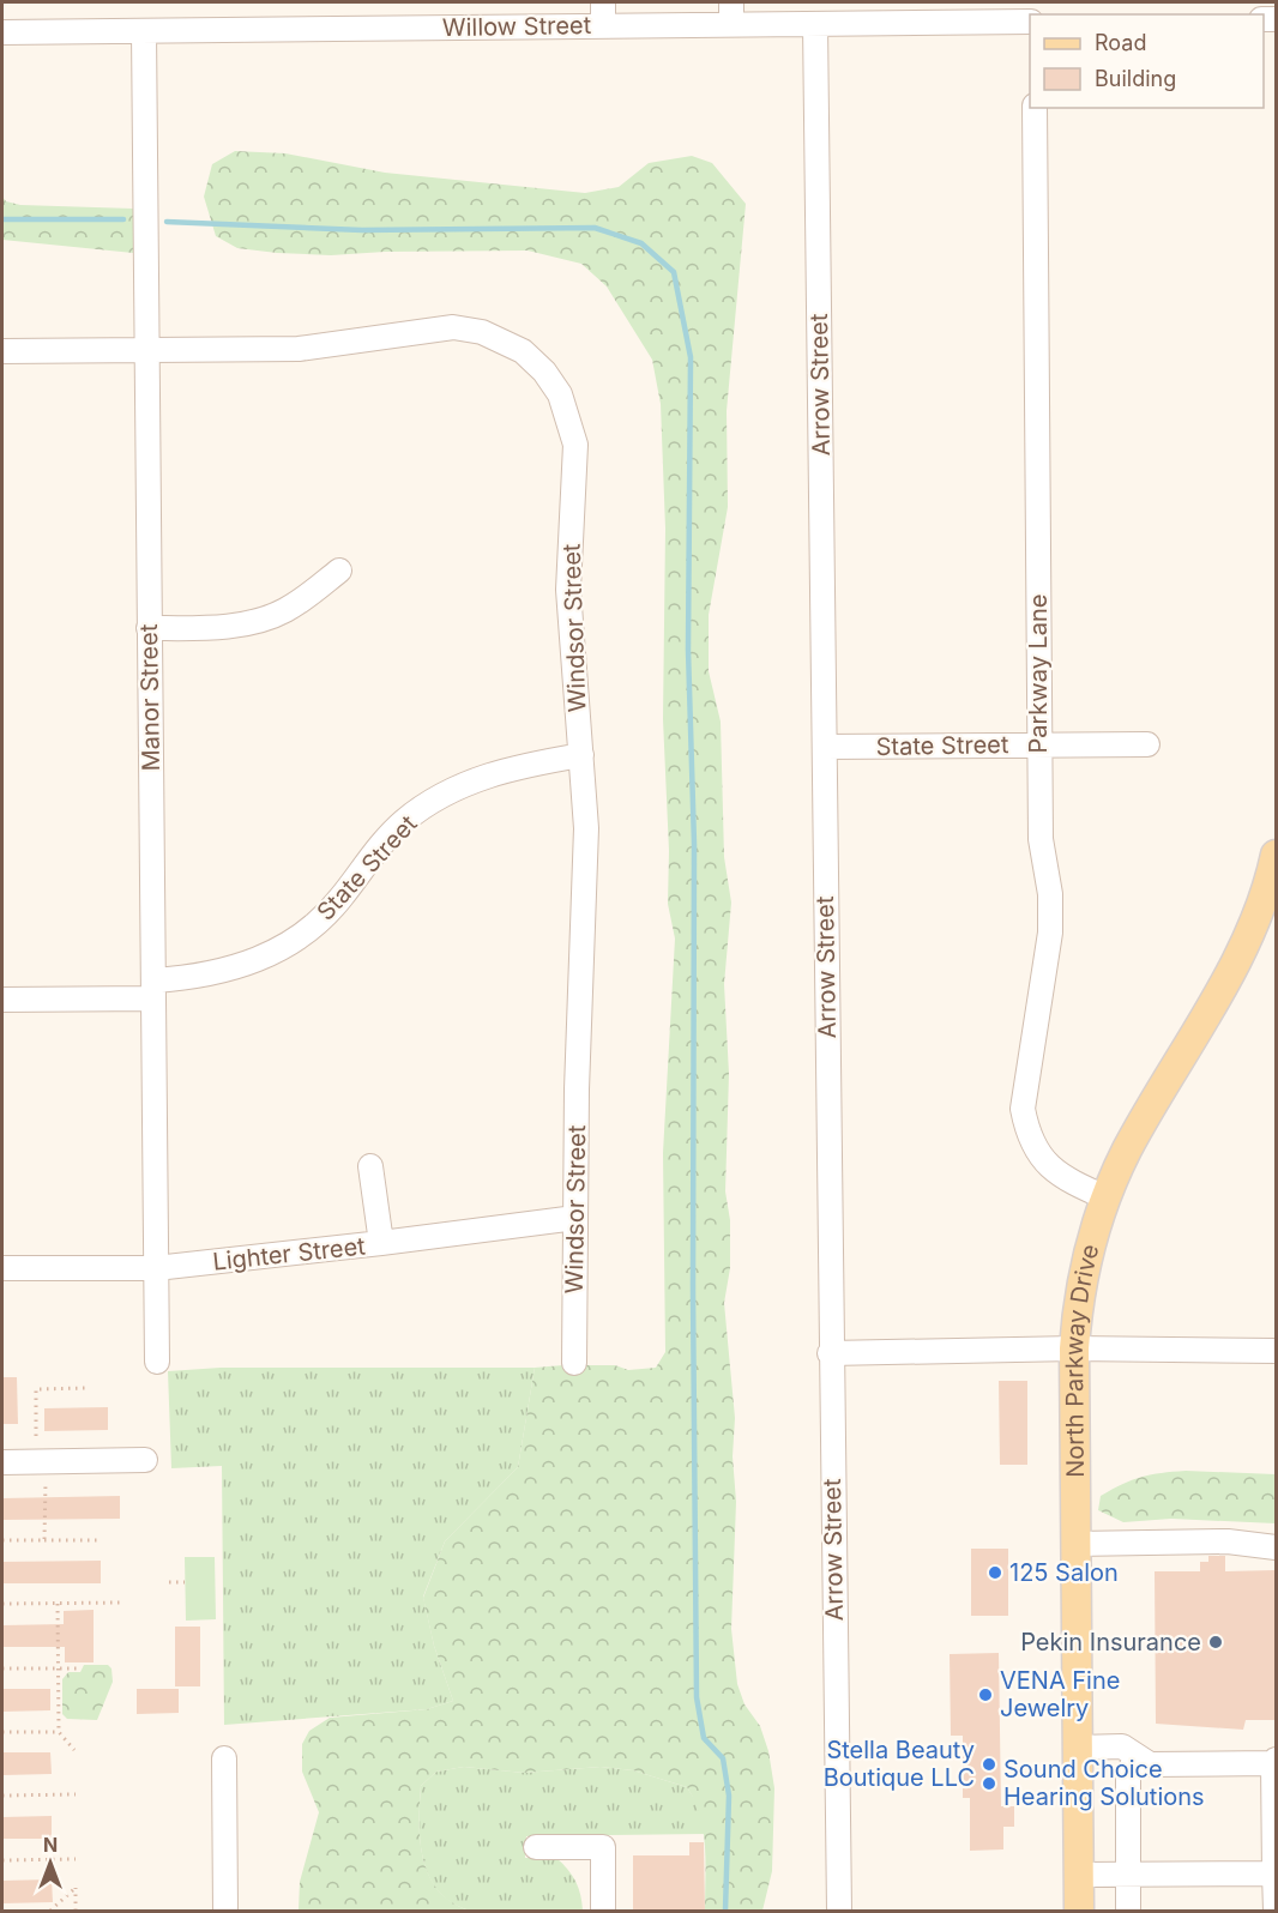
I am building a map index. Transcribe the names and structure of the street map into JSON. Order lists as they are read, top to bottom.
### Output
{
  "streets": {
    "main road": ["North Parkway Drive"],
    "street": [
      "Willow Street",
      "Arrow Street",
      "Windsor Street",
      "Parkway Lane",
      "Manor Street",
      "State Street",
      "Lighter Street"
    ]
  },
  "crossings": [
    ["Willow Street", "Arrow Street"],
    ["Willow Street", "Manor Street"],
    ["Arrow Street", "State Street"],
    ["Windsor Street", "Manor Street"],
    ["Windsor Street", "State Street"],
    ["Windsor Street", "Lighter Street"],
    ["Parkway Lane", "State Street"],
    ["Parkway Lane", "North Parkway Drive"],
    ["Manor Street", "State Street"],
    ["Manor Street", "Lighter Street"]
  ],
  "places": [
    "125 Salon",
    "Pekin Insurance",
    "VENA Fine Jewelry",
    "Stella Beauty Boutique LLC",
    "Sound Choice Hearing Solutions"
  ],
  "legend": ["Road", "Building"],
  "north": "top"
}
